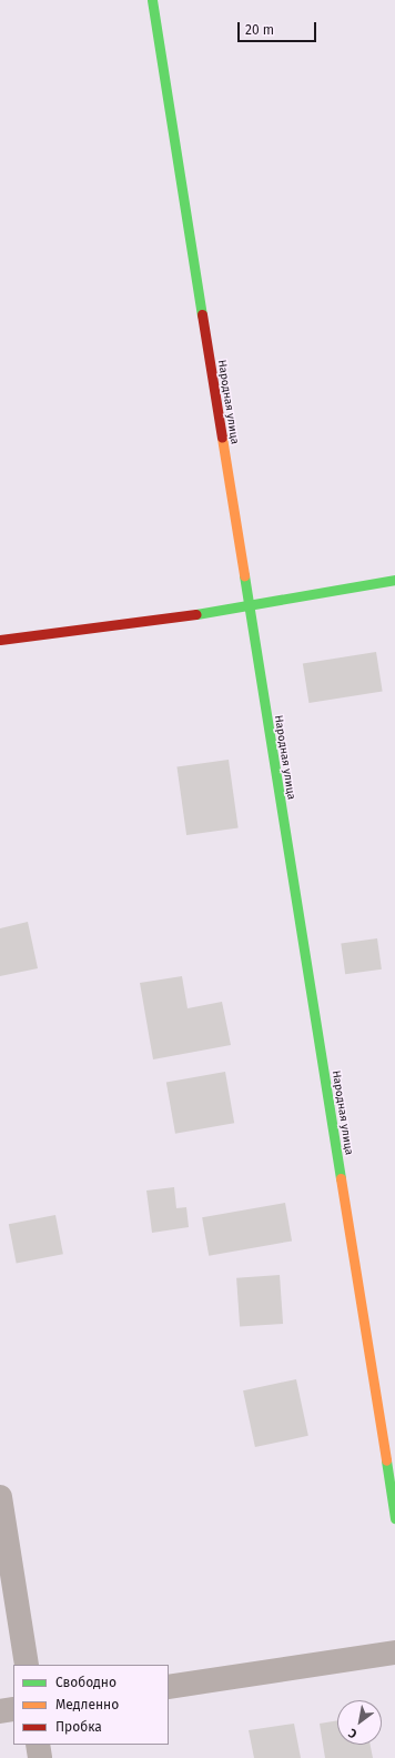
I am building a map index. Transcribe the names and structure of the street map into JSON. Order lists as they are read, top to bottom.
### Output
{
  "streets": {
    "street": ["Народная улица"]
  },
  "legend": ["Свободно", "Медленно", "Пробка"],
  "scale_bar": "20 m",
  "north": "bottom left"
}
